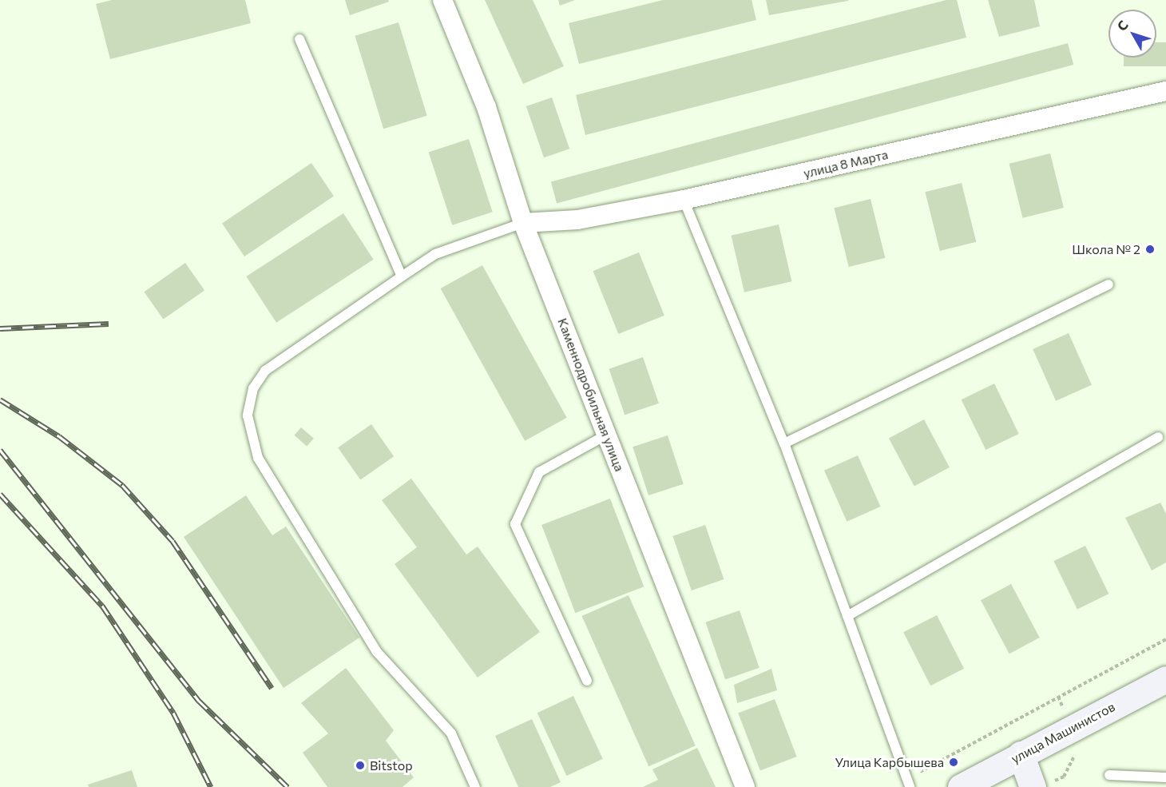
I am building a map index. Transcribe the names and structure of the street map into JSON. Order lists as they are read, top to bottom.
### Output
{
  "streets": {
    "main road": ["улица Машинистов"],
    "street": ["улица 8 Марта", "Каменнодробильная улица"]
  },
  "crossings": [
    ["улица 8 Марта", "Каменнодробильная улица"]
  ],
  "places": ["Школа № 2", "Улица Карбышева", "Bitstop"],
  "north": "top left"
}
